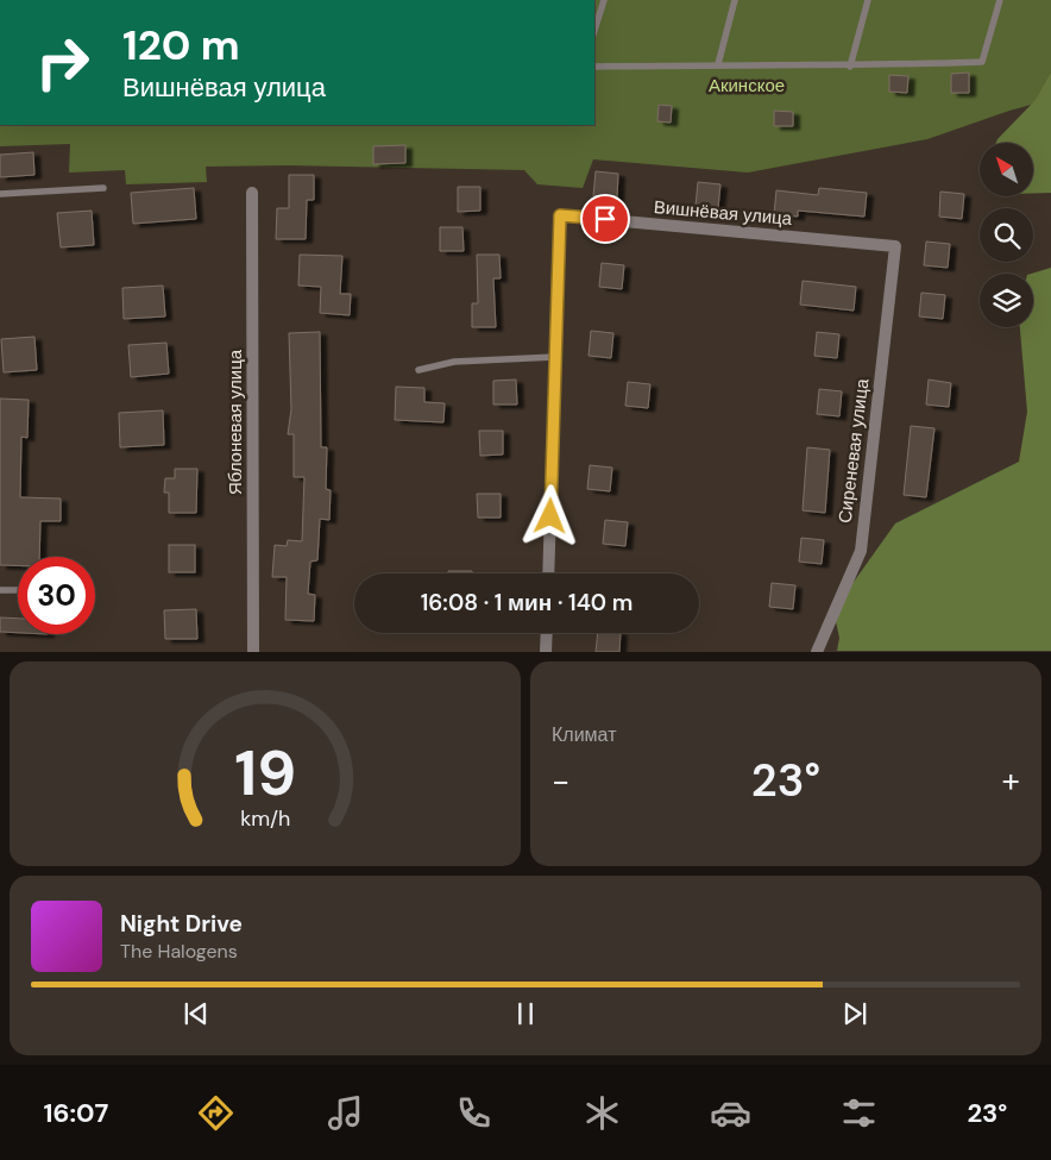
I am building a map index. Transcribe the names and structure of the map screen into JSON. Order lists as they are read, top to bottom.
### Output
{
  "streets": {
    "street": ["Вишнёвая улица", "Яблоневая улица", "Сиреневая улица"]
  },
  "crossings": [
    ["Вишнёвая улица", "Сиреневая улица"]
  ],
  "parks": ["Акинское"],
  "north": "top left",
  "page": {
    "turn": ["120 m", "Вишнёвая улица"],
    "limit": "30",
    "trip": "16:08 · 1 мин · 140 m",
    "tile": "Климат",
    "heat": ["−", "23°", "+"],
    "song": ["Night Drive", "The Halogens"],
    "tabs": ["16:07", "23°"],
    "gauge": ["19", "km/h"]
  }
}
